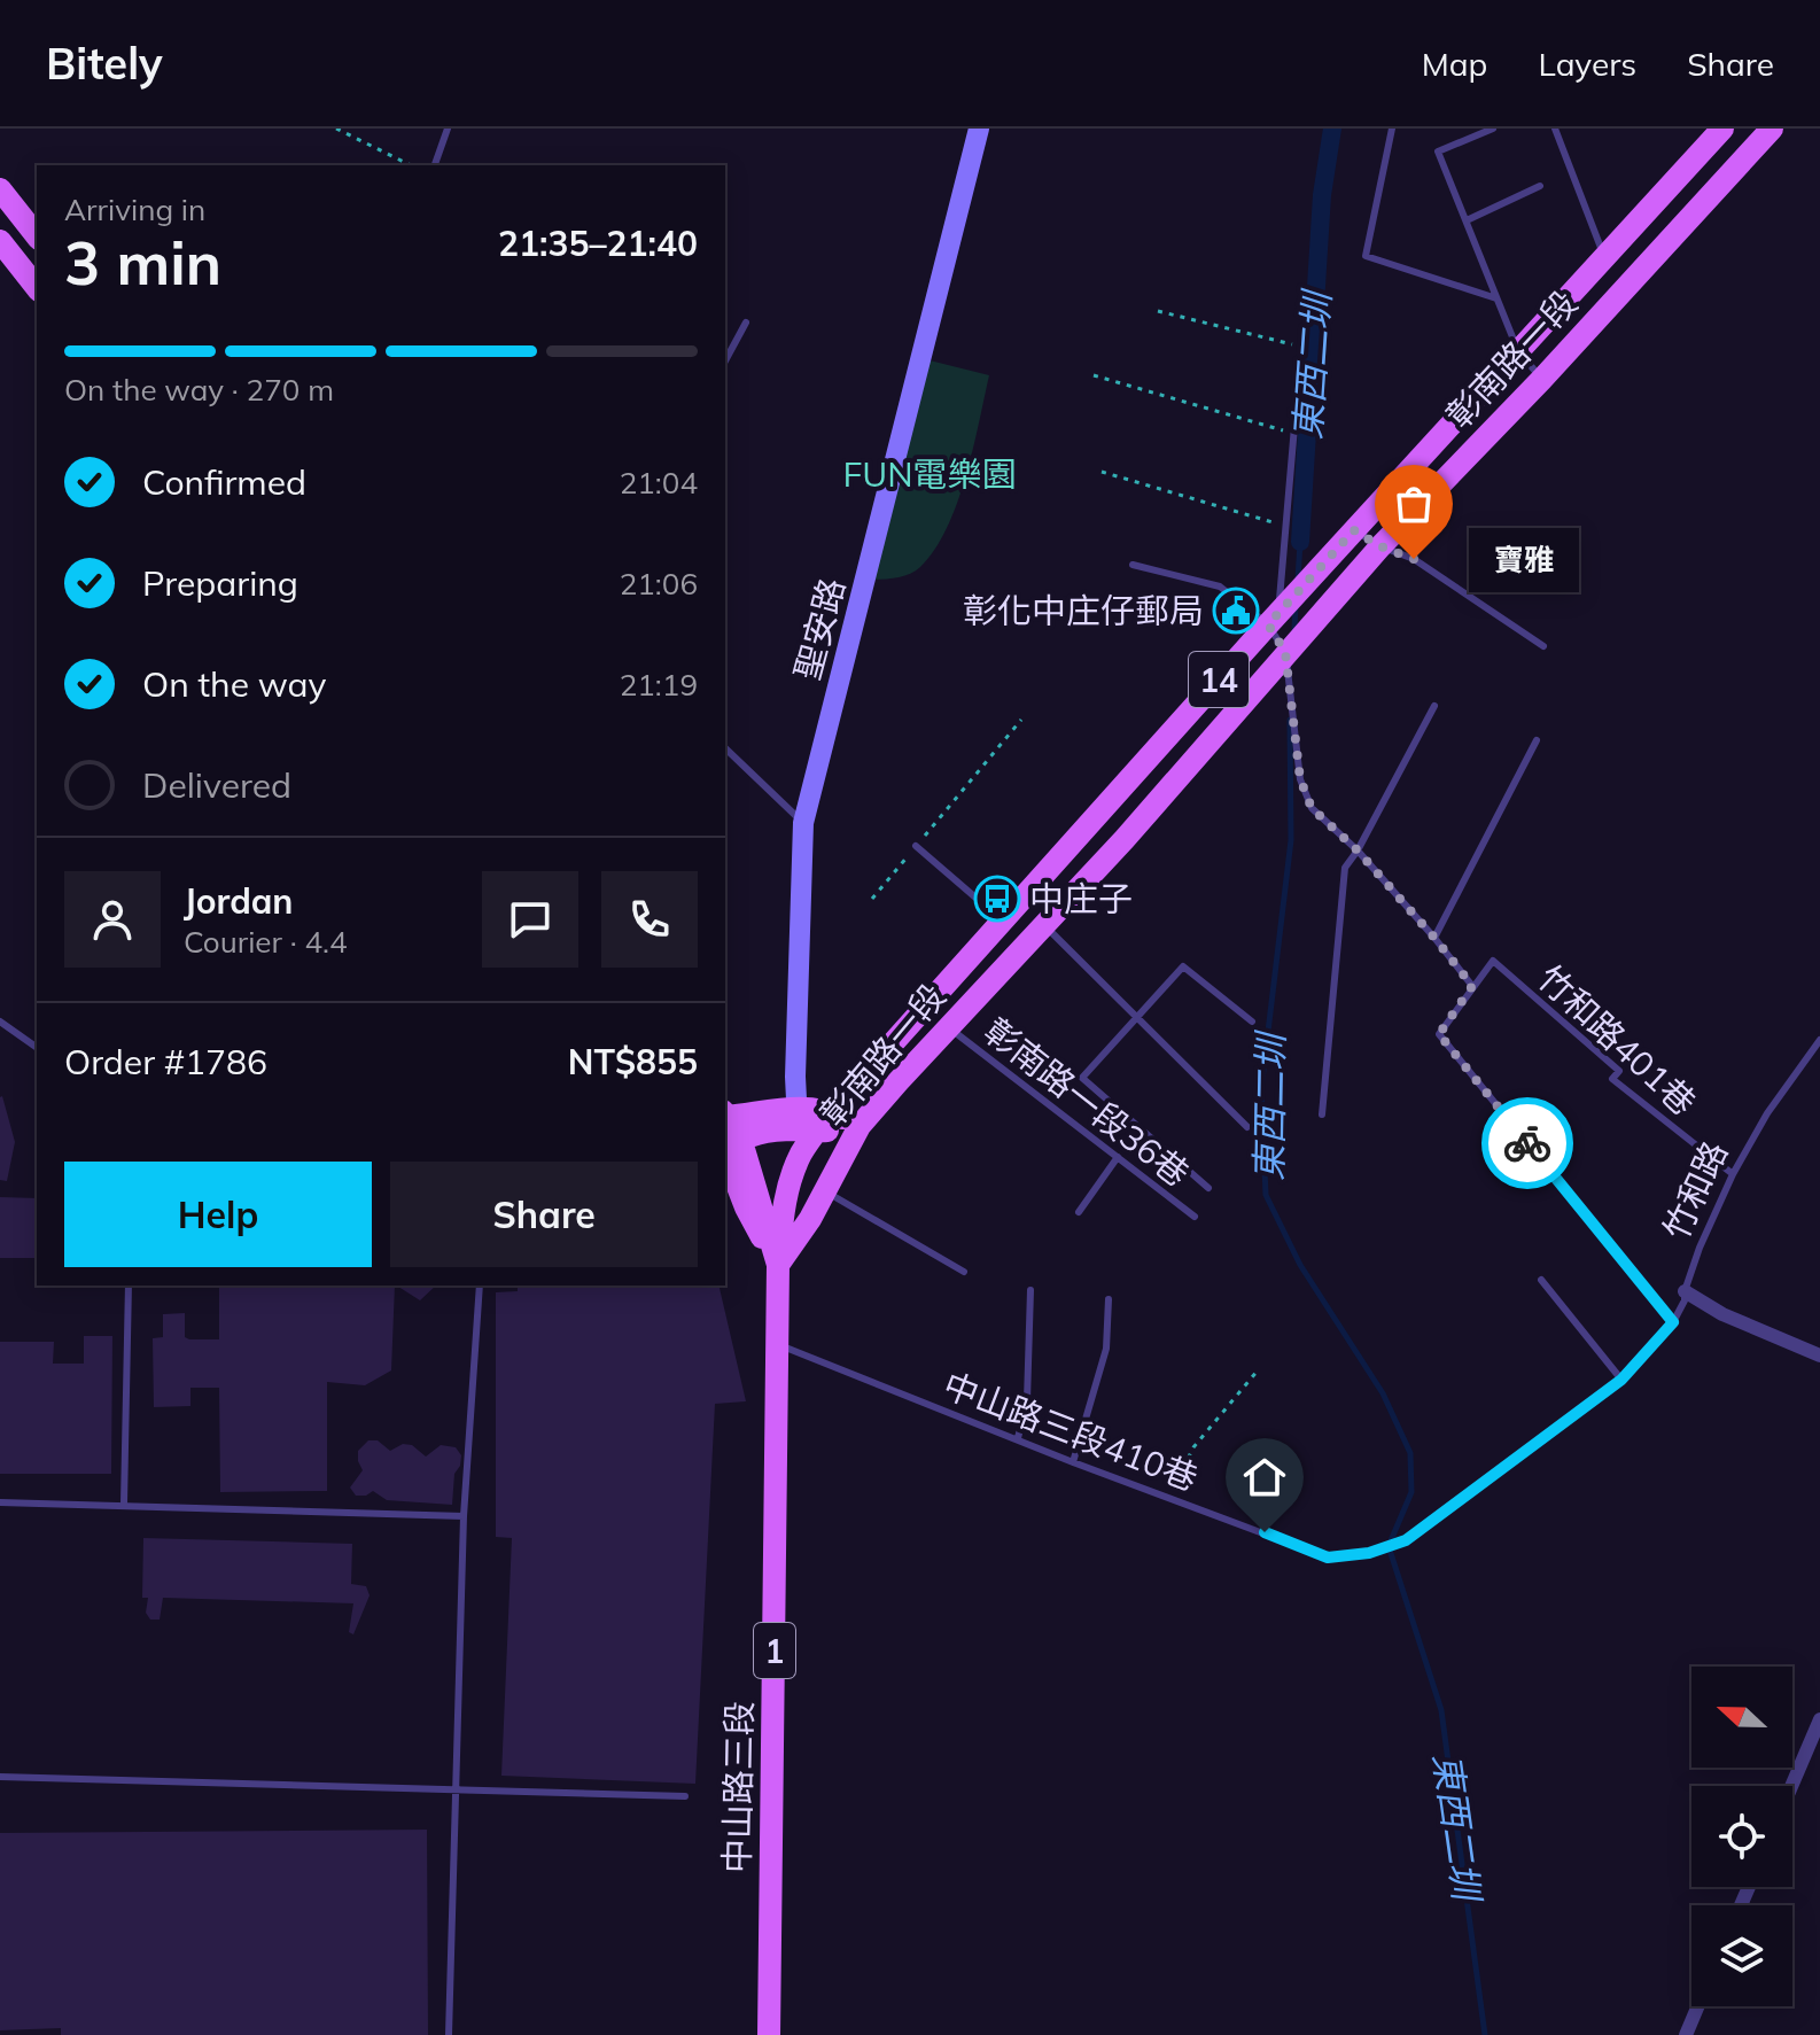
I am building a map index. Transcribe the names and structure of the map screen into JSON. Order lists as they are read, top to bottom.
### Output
{
  "streets": {
    "main road": [
      "彰南路一段",
      "14",
      "1",
      "中山路三段"
    ],
    "street": ["聖安路", "竹和路"],
    "lane": ["竹和路401巷", "彰南路一段36巷", "中山路三段410巷"]
  },
  "crossings": [
    ["彰南路一段", "聖安路"],
    ["彰南路一段", "彰南路一段36巷"],
    ["彰南路一段", "中山路三段"],
    ["竹和路401巷", "竹和路"],
    ["竹和路", "中山路三段410巷"],
    ["中山路三段410巷", "中山路三段"]
  ],
  "water": ["東西二圳"],
  "parks": ["FUN電樂園"],
  "places": {
    "other": ["寶雅"],
    "public building": ["彰化中庄仔郵局"],
    "bus stop": ["中庄子"]
  },
  "north": "left",
  "page": {
    "header": "Bitely",
    "nav": ["Map", "Layers", "Share"],
    "heading": ["3 min", "Arriving in", "21:35–21:40"],
    "panel": [
      "Jordan",
      "Courier · 4.4",
      "Order #1786",
      "NT$855"
    ],
    "bar": "On the way · 270 m",
    "list": [
      ["Confirmed", "21:04"],
      ["Preparing", "21:06"],
      ["On the way", "21:19"],
      "Delivered"
    ],
    "bubble": "寶雅",
    "buttons": ["Help", "Share"]
  }
}
